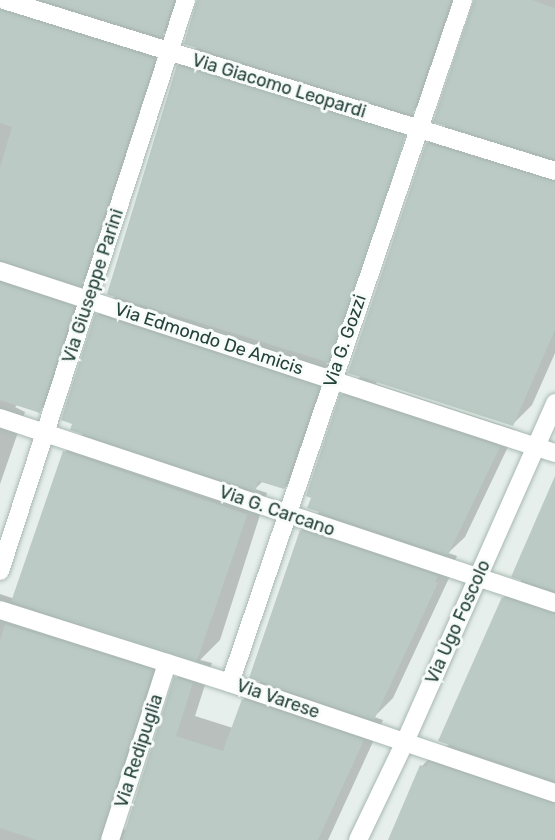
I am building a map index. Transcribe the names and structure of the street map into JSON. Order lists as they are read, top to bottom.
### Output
{
  "streets": {
    "street": [
      "Via Giacomo Leopardi",
      "Via Giuseppe Parini",
      "Via Edmondo De Amicis",
      "Via G. Gozzi",
      "Via G. Carcano",
      "Via Ugo Foscolo",
      "Via Varese",
      "Via Redipuglia"
    ]
  },
  "crossings": [
    ["Via Giacomo Leopardi", "Via Giuseppe Parini"],
    ["Via Giacomo Leopardi", "Via G. Gozzi"],
    ["Via Giuseppe Parini", "Via Edmondo De Amicis"],
    ["Via Giuseppe Parini", "Via G. Carcano"],
    ["Via Edmondo De Amicis", "Via G. Gozzi"],
    ["Via Edmondo De Amicis", "Via Ugo Foscolo"],
    ["Via G. Gozzi", "Via G. Carcano"],
    ["Via G. Gozzi", "Via Varese"],
    ["Via G. Carcano", "Via Ugo Foscolo"],
    ["Via Ugo Foscolo", "Via Varese"],
    ["Via Varese", "Via Redipuglia"]
  ]
}
